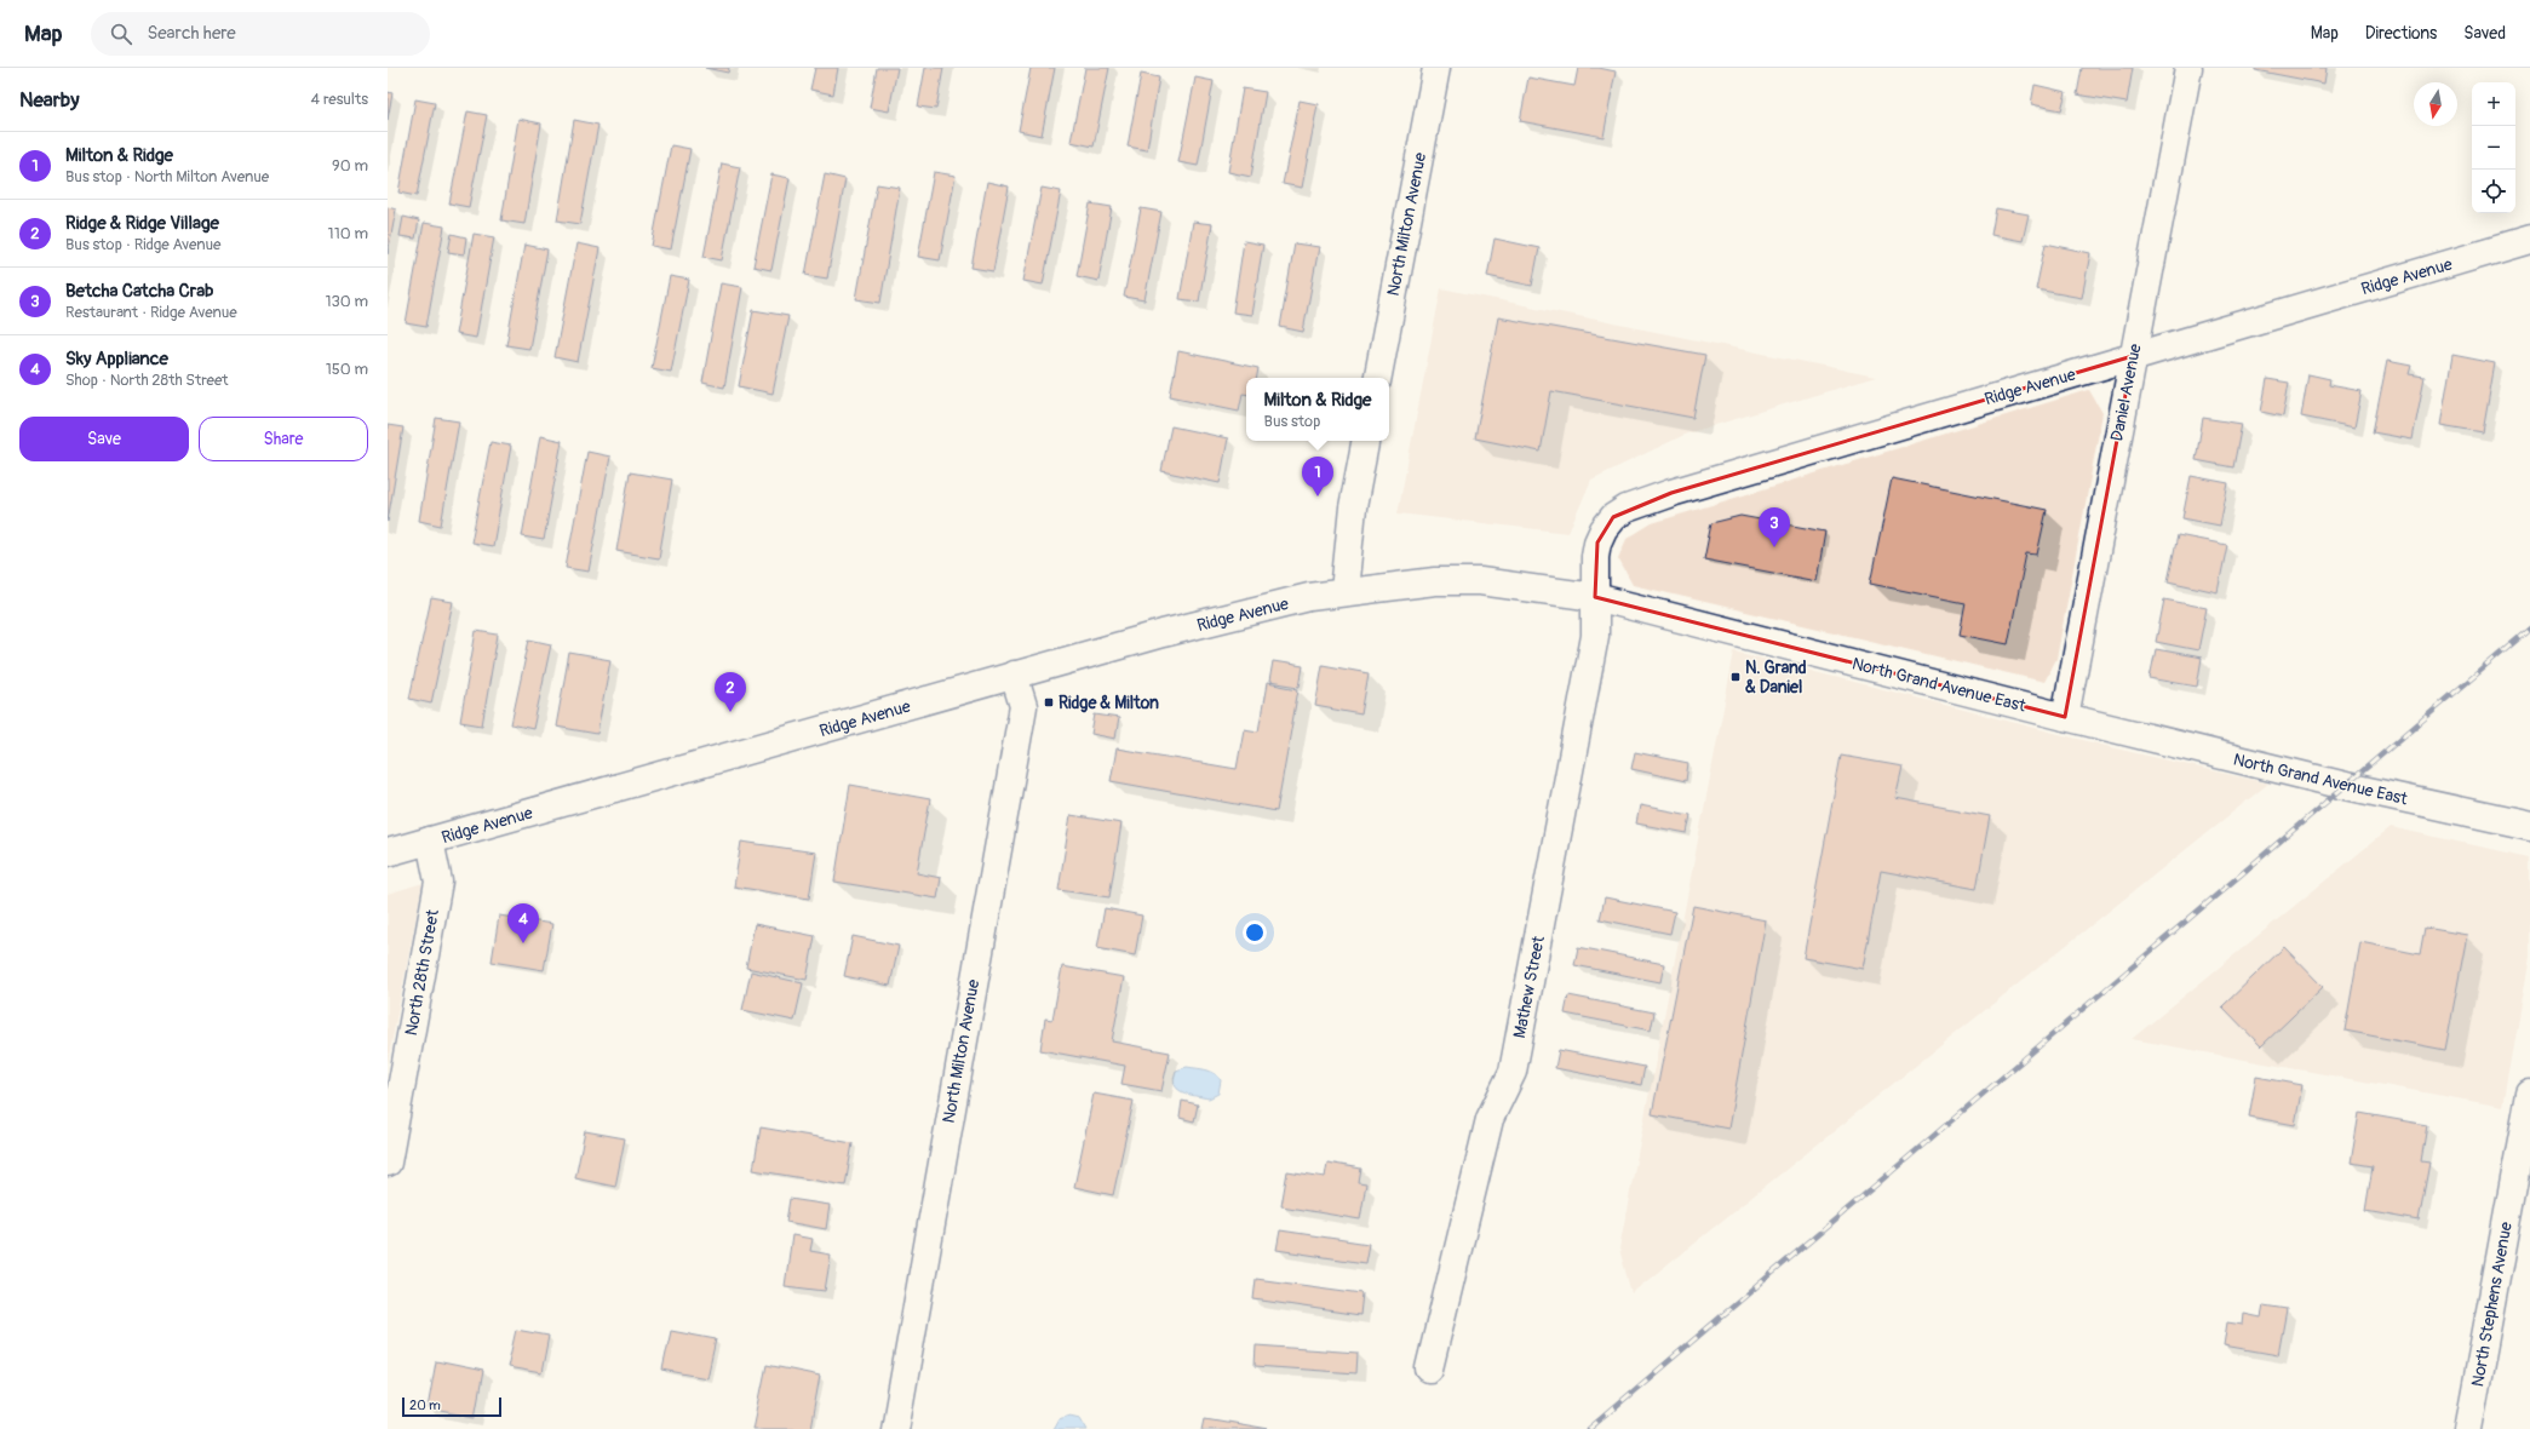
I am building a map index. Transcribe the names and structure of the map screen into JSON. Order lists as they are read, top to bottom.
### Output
{
  "streets": {
    "street": [
      "North Milton Avenue",
      "Ridge Avenue",
      "Daniel Avenue",
      "North Grand Avenue East",
      "North 28th Street",
      "Mathew Street",
      "North Stephens Avenue"
    ]
  },
  "crossings": [
    ["North Milton Avenue", "Ridge Avenue"],
    ["Ridge Avenue", "Daniel Avenue"],
    ["Ridge Avenue", "North Grand Avenue East"],
    ["Ridge Avenue", "North 28th Street"],
    ["Ridge Avenue", "Mathew Street"],
    ["Daniel Avenue", "North Grand Avenue East"],
    ["North Grand Avenue East", "Mathew Street"]
  ],
  "places": {
    "transit": ["N. Grand & Daniel", "Ridge & Milton"]
  },
  "scale_bar": "20 m",
  "north": "bottom",
  "page": {
    "header": "Map",
    "search": "Search here",
    "nav": ["Map", "Directions", "Saved"],
    "heading": ["Nearby", "4 results"],
    "map_buttons": ["+", "−"],
    "list": [
      {
        "mark": "1",
        "name": "Milton & Ridge",
        "note": "Bus stop · North Milton Avenue",
        "value": "90 m"
      },
      {
        "mark": "2",
        "name": "Ridge & Ridge Village",
        "note": "Bus stop · Ridge Avenue",
        "value": "110 m"
      },
      {
        "mark": "3",
        "name": "Betcha Catcha Crab",
        "note": "Restaurant · Ridge Avenue",
        "value": "130 m"
      },
      {
        "mark": "4",
        "name": "Sky Appliance",
        "note": "Shop · North 28th Street",
        "value": "150 m"
      }
    ],
    "popup": ["Milton & Ridge", "Bus stop"],
    "buttons": ["Save", "Share"],
    "pins": [
      "1",
      "3",
      "2",
      "4"
    ],
    "scale": "20 m"
  }
}
